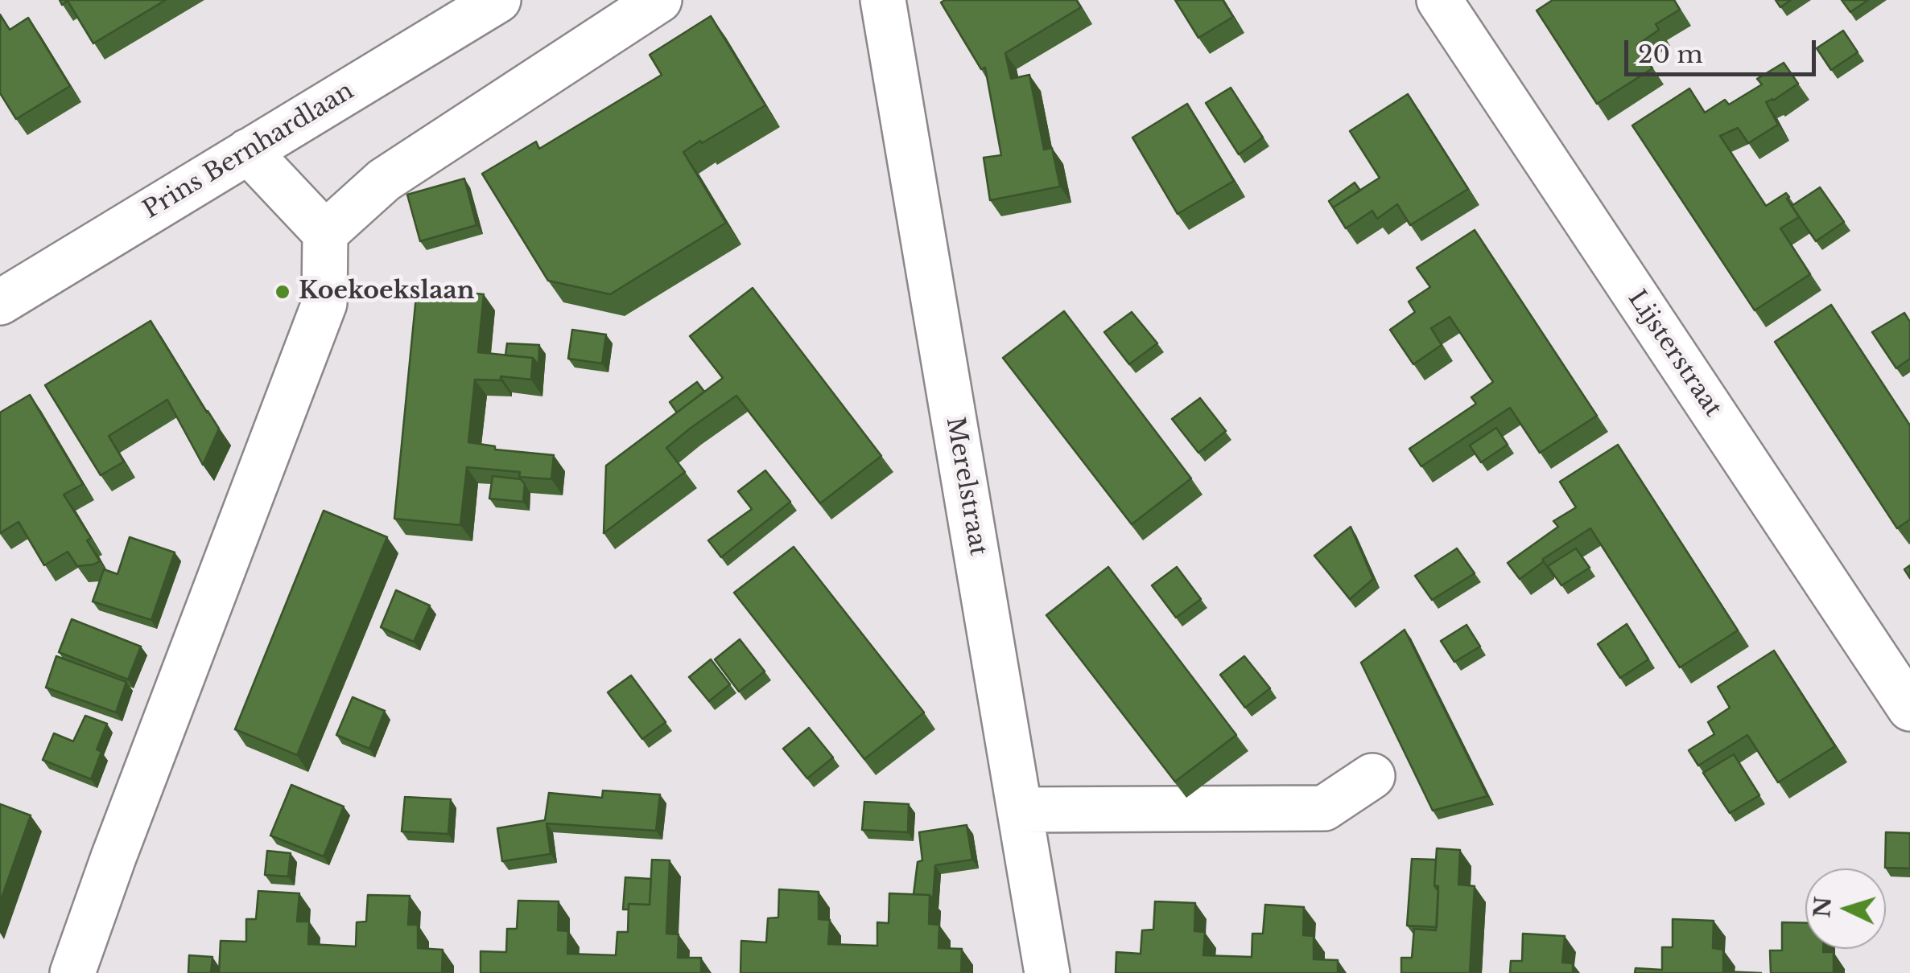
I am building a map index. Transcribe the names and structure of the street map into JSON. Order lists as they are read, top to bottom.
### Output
{
  "streets": {
    "street": ["Prins Bernhardlaan", "Lijsterstraat", "Merelstraat"]
  },
  "places": ["Koekoekslaan"],
  "scale_bar": "20 m",
  "north": "left"
}
